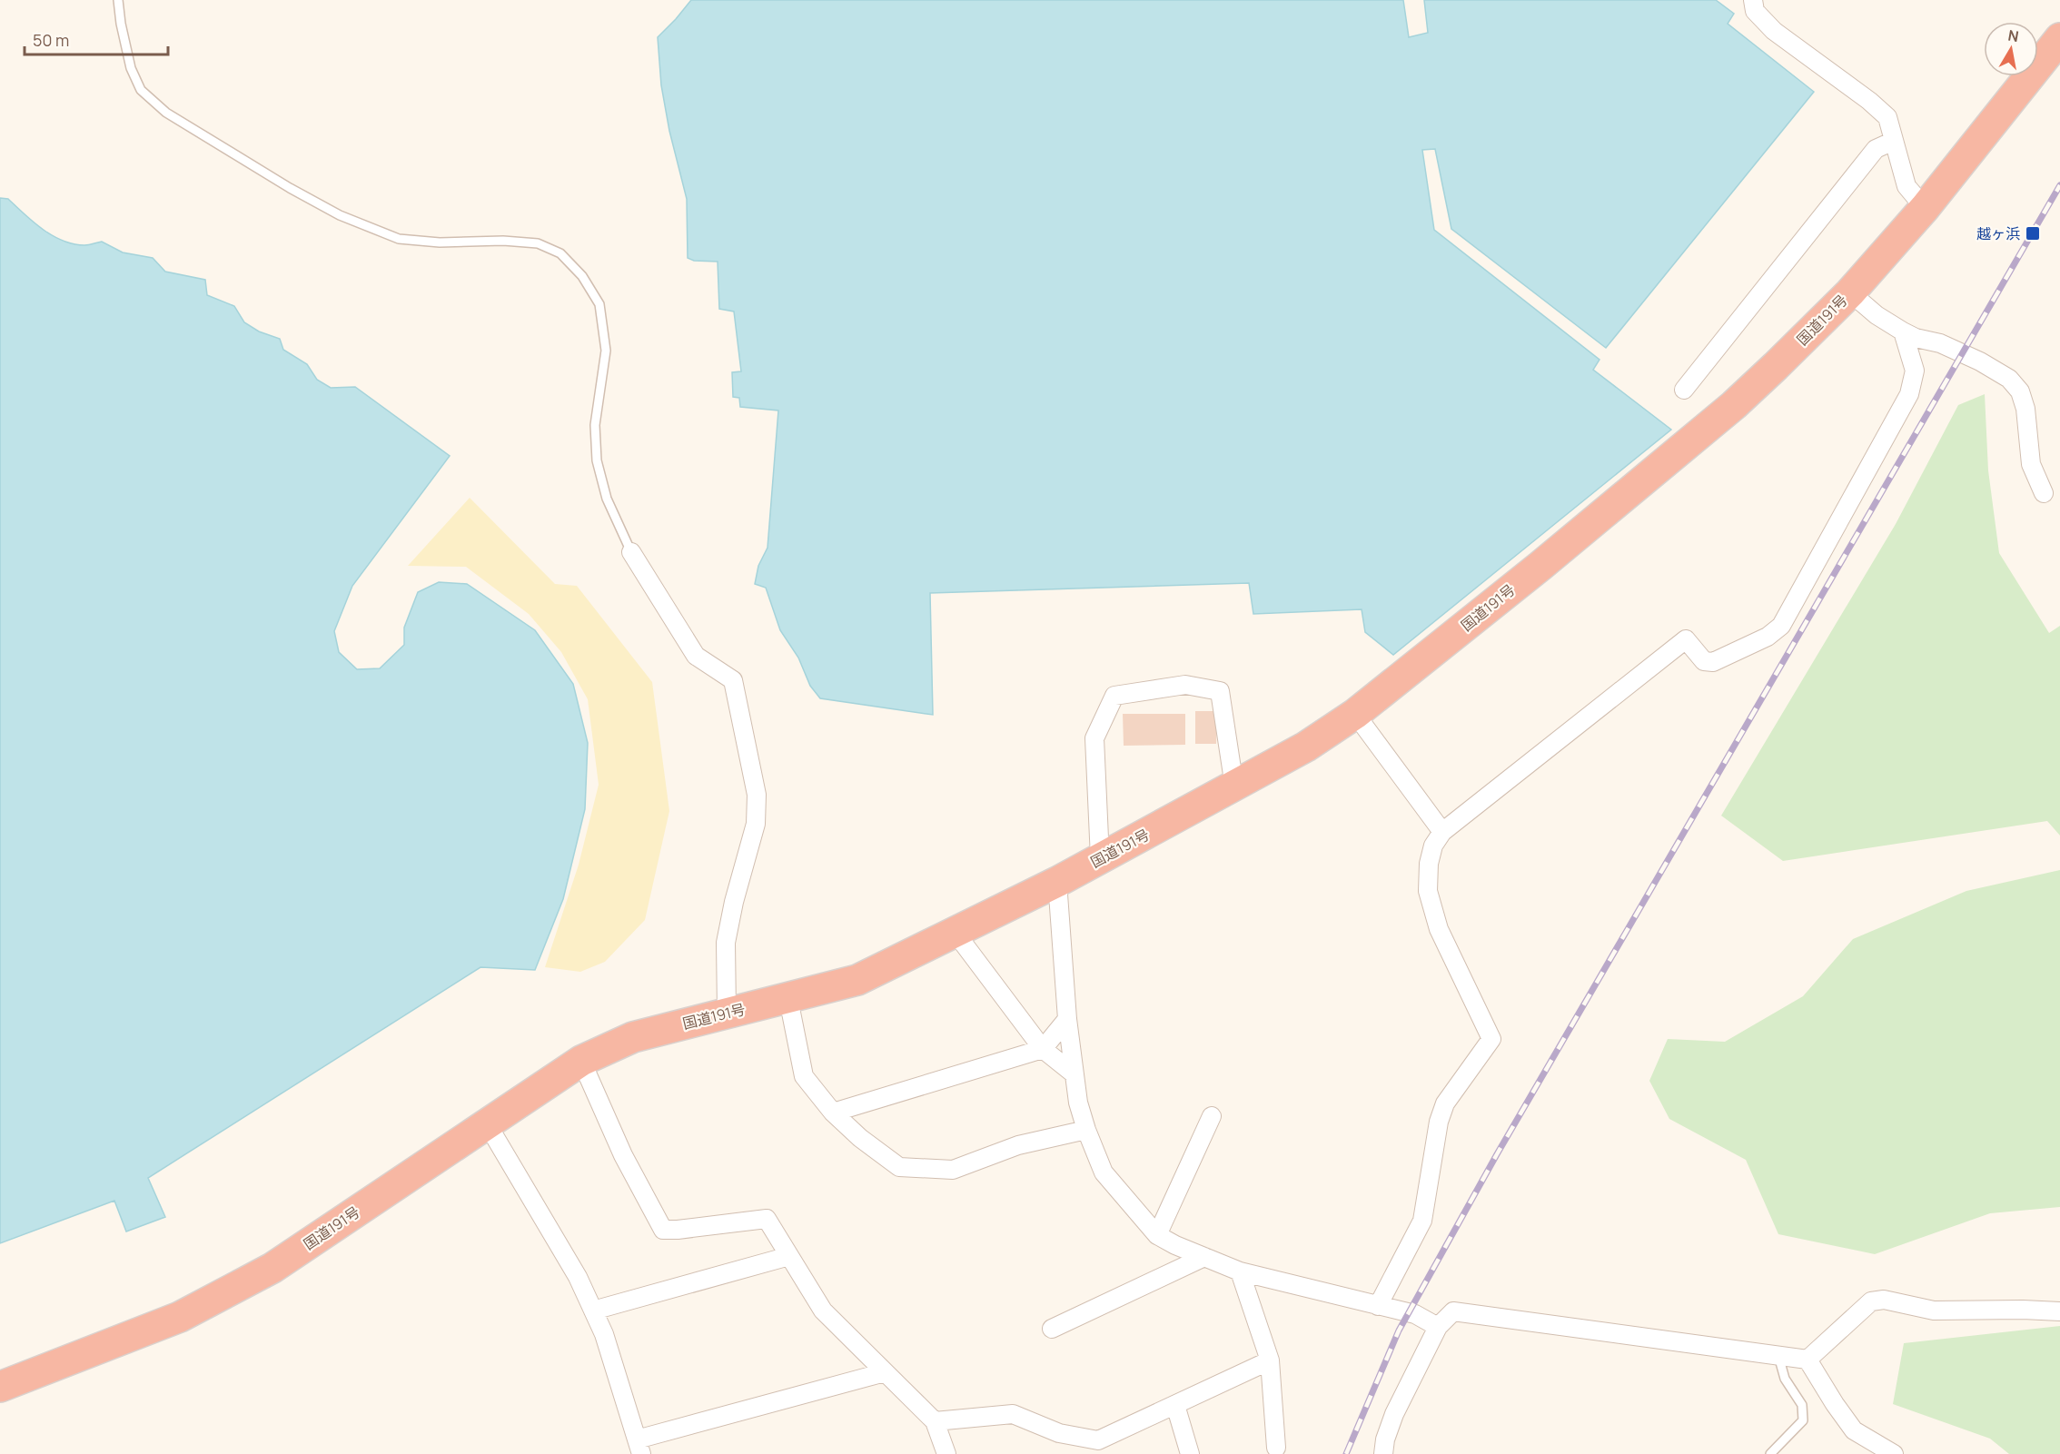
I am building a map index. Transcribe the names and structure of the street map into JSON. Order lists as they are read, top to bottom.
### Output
{
  "streets": {
    "highway": ["国道191号"]
  },
  "places": {
    "transit": ["越ヶ浜"]
  },
  "scale_bar": "50 m",
  "north": "top"
}
